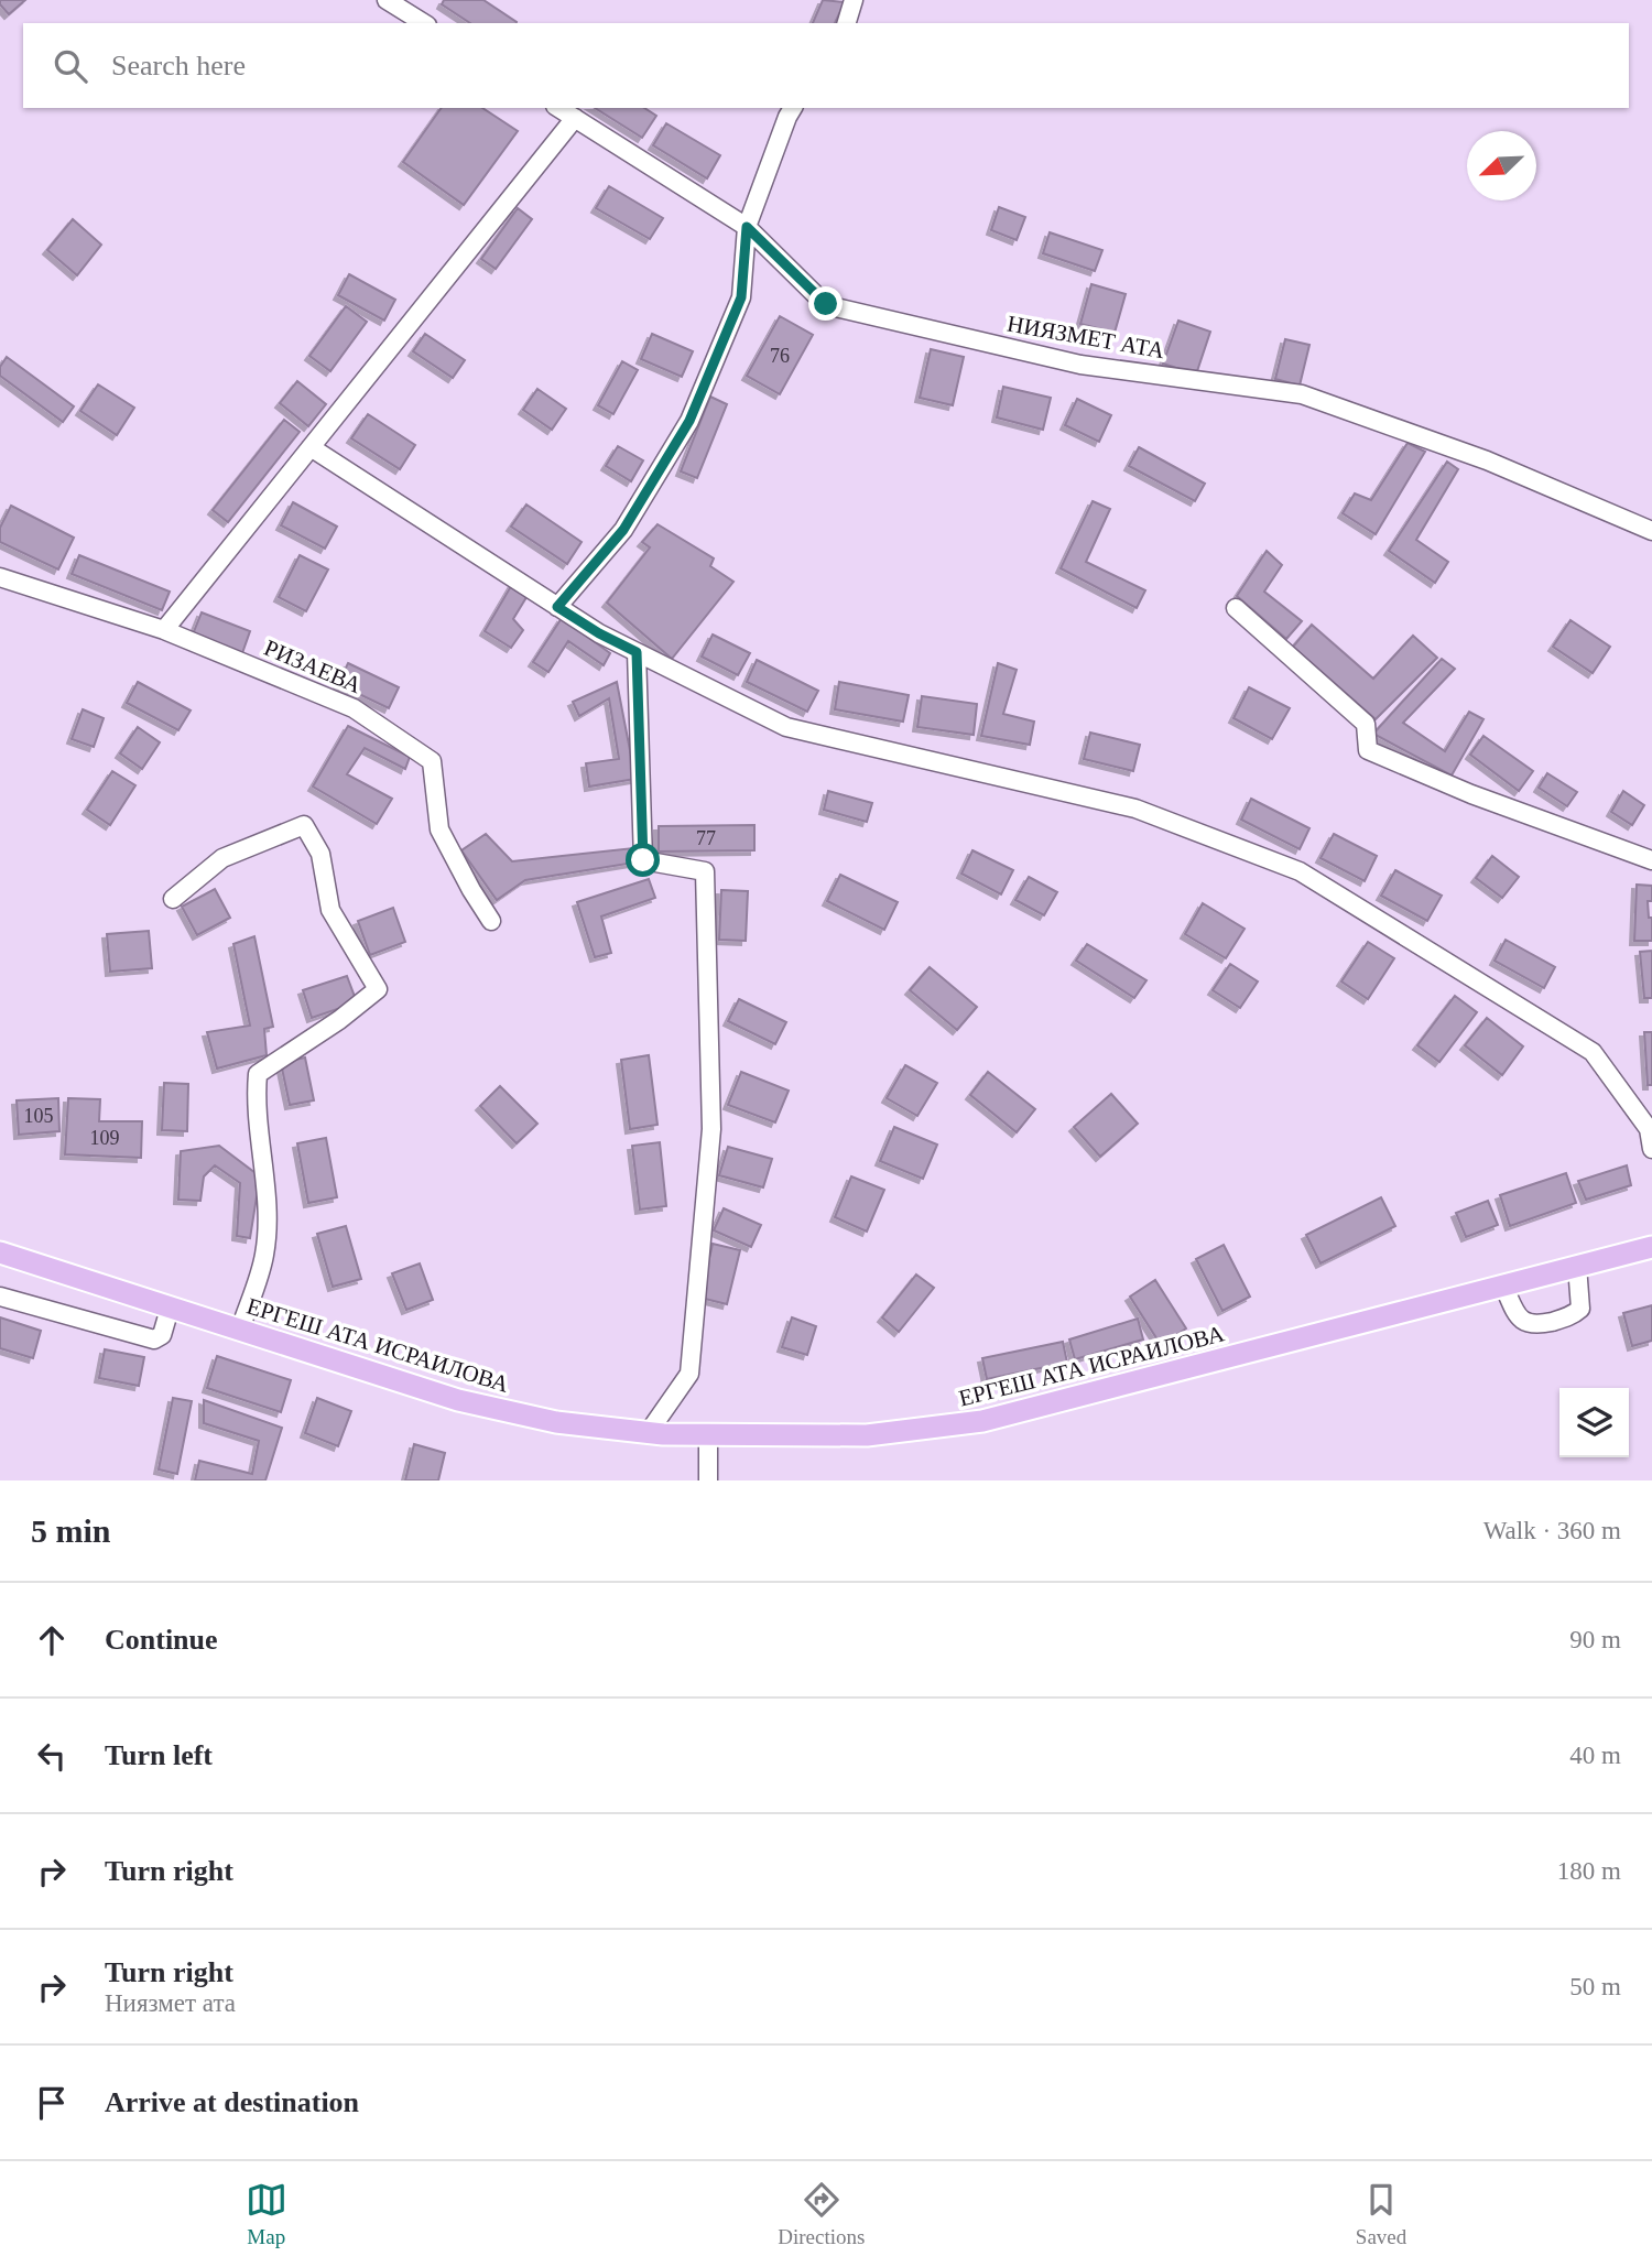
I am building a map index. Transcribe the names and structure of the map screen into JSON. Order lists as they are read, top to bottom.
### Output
{
  "streets": {
    "main road": ["ЕРГЕШ АТА ИСРАИЛОВА"],
    "street": ["НИЯЗМЕТ АТА", "РИЗАЕВА"]
  },
  "house_numbers": [
    "76",
    "77",
    "105",
    "109"
  ],
  "north": "bottom left",
  "page": {
    "search": "Search here",
    "heading": ["5 min", "Walk · 360 m"],
    "list": [
      ["Continue", "90 m"],
      ["Turn left", "40 m"],
      ["Turn right", "180 m"],
      ["Turn right", "Ниязмет ата", "50 m"],
      "Arrive at destination"
    ],
    "nav": ["Map", "Directions", "Saved"]
  }
}
